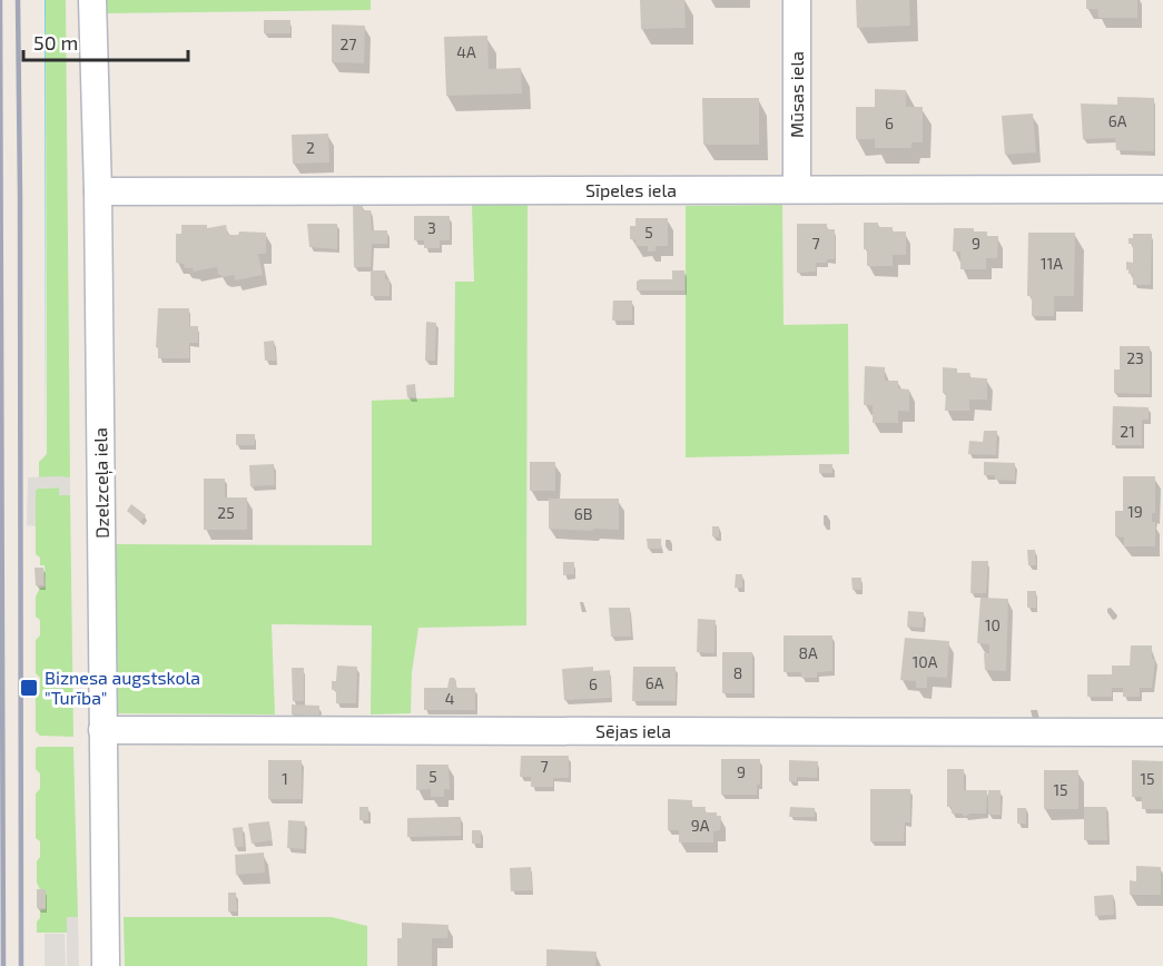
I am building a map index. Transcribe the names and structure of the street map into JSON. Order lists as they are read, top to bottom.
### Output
{
  "streets": {
    "street": [
      "Mūsas iela",
      "Sīpeles iela",
      "Dzelzceļa iela",
      "Sējas iela"
    ]
  },
  "crossings": [
    ["Mūsas iela", "Sīpeles iela"],
    ["Sīpeles iela", "Dzelzceļa iela"],
    ["Dzelzceļa iela", "Sējas iela"]
  ],
  "places": {
    "transit": ["Biznesa augstskola \"Turība\""]
  },
  "house_numbers": [
    "27",
    "4A",
    "6A",
    "6",
    "2",
    "3",
    "5",
    "7",
    "9",
    "11A",
    "23",
    "21",
    "19",
    "25",
    "6B",
    "10",
    "8A",
    "10A",
    "8",
    "6A",
    "6",
    "4",
    "7",
    "9",
    "5",
    "1",
    "15",
    "15",
    "9A"
  ],
  "scale_bar": "50 m"
}
